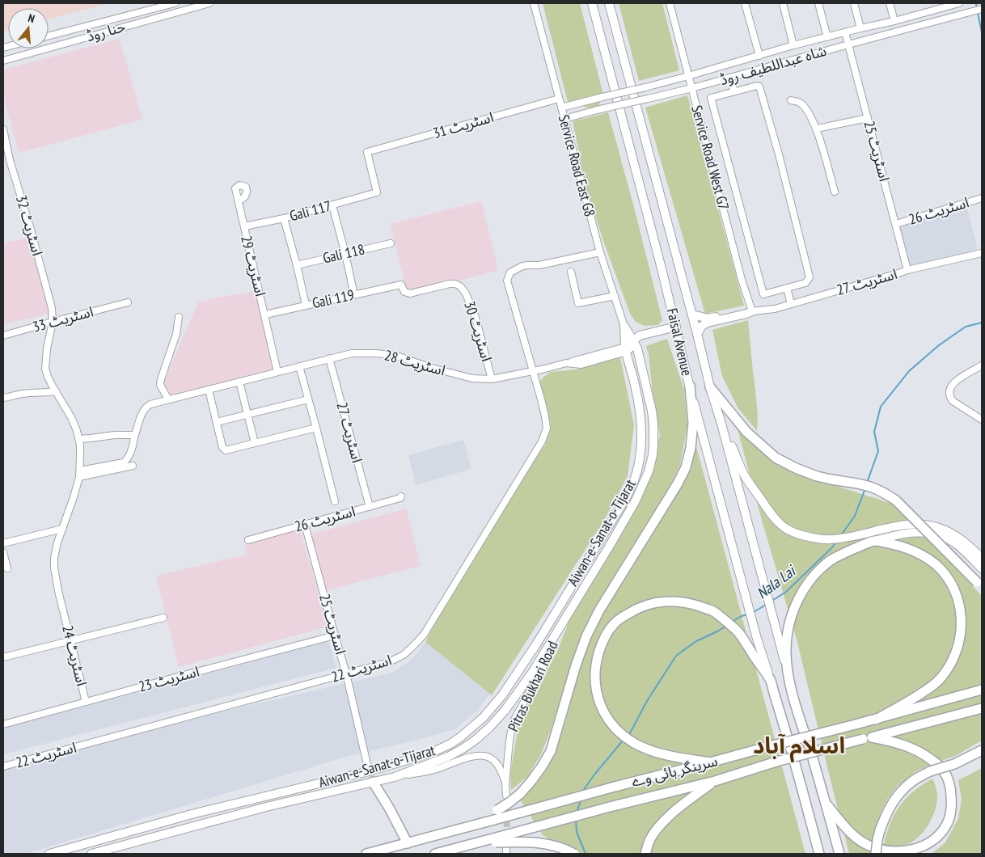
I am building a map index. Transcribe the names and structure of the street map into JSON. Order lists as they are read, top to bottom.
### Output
{
  "streets": {
    "highway": ["سرینگر ہائی وے"],
    "main road": ["Faisal Avenue", "Aiwan-e-Sanat-o-Tijarat"],
    "street": [
      "حنا روڈ",
      "شاہ عبداللطیف روڈ",
      "اسٹریٹ 31",
      "اسٹریٹ 25",
      "Service Road West G7",
      "Service Road East G8",
      "Gali 117",
      "اسٹریٹ 26",
      "اسٹریٹ 32",
      "Gali 118",
      "اسٹریٹ 29",
      "اسٹریٹ 27",
      "Gali 119",
      "اسٹریٹ 33",
      "اسٹریٹ 30",
      "اسٹریٹ 28",
      "اسٹریٹ 24",
      "اسٹریٹ 22",
      "اسٹریٹ 23",
      "Pitras Bukhari Road"
    ]
  },
  "crossings": [
    ["شاہ عبداللطیف روڈ", "اسٹریٹ 25"],
    ["شاہ عبداللطیف روڈ", "Service Road West G7"],
    ["شاہ عبداللطیف روڈ", "Service Road East G8"],
    ["اسٹریٹ 31", "Service Road East G8"],
    ["اسٹریٹ 31", "Gali 117"],
    ["اسٹریٹ 25", "اسٹریٹ 26"],
    ["اسٹریٹ 25", "اسٹریٹ 27"],
    ["اسٹریٹ 25", "Aiwan-e-Sanat-o-Tijarat"],
    ["اسٹریٹ 25", "اسٹریٹ 22"],
    ["اسٹریٹ 25", "اسٹریٹ 23"],
    ["Service Road West G7", "اسٹریٹ 27"],
    ["Service Road East G8", "Aiwan-e-Sanat-o-Tijarat"],
    ["Service Road East G8", "اسٹریٹ 22"],
    ["Gali 117", "اسٹریٹ 29"],
    ["اسٹریٹ 26", "اسٹریٹ 27"],
    ["اسٹریٹ 32", "اسٹریٹ 33"],
    ["اسٹریٹ 32", "اسٹریٹ 24"],
    ["اسٹریٹ 29", "Gali 119"],
    ["اسٹریٹ 29", "اسٹریٹ 28"],
    ["اسٹریٹ 27", "اسٹریٹ 28"],
    ["Gali 119", "اسٹریٹ 30"],
    ["اسٹریٹ 30", "اسٹریٹ 28"],
    ["اسٹریٹ 28", "Aiwan-e-Sanat-o-Tijarat"],
    ["اسٹریٹ 28", "اسٹریٹ 22"],
    ["Aiwan-e-Sanat-o-Tijarat", "Pitras Bukhari Road"],
    ["اسٹریٹ 24", "اسٹریٹ 23"]
  ],
  "districts": ["اسلام آباد"],
  "water": ["Nala Lai"],
  "north": "top"
}
